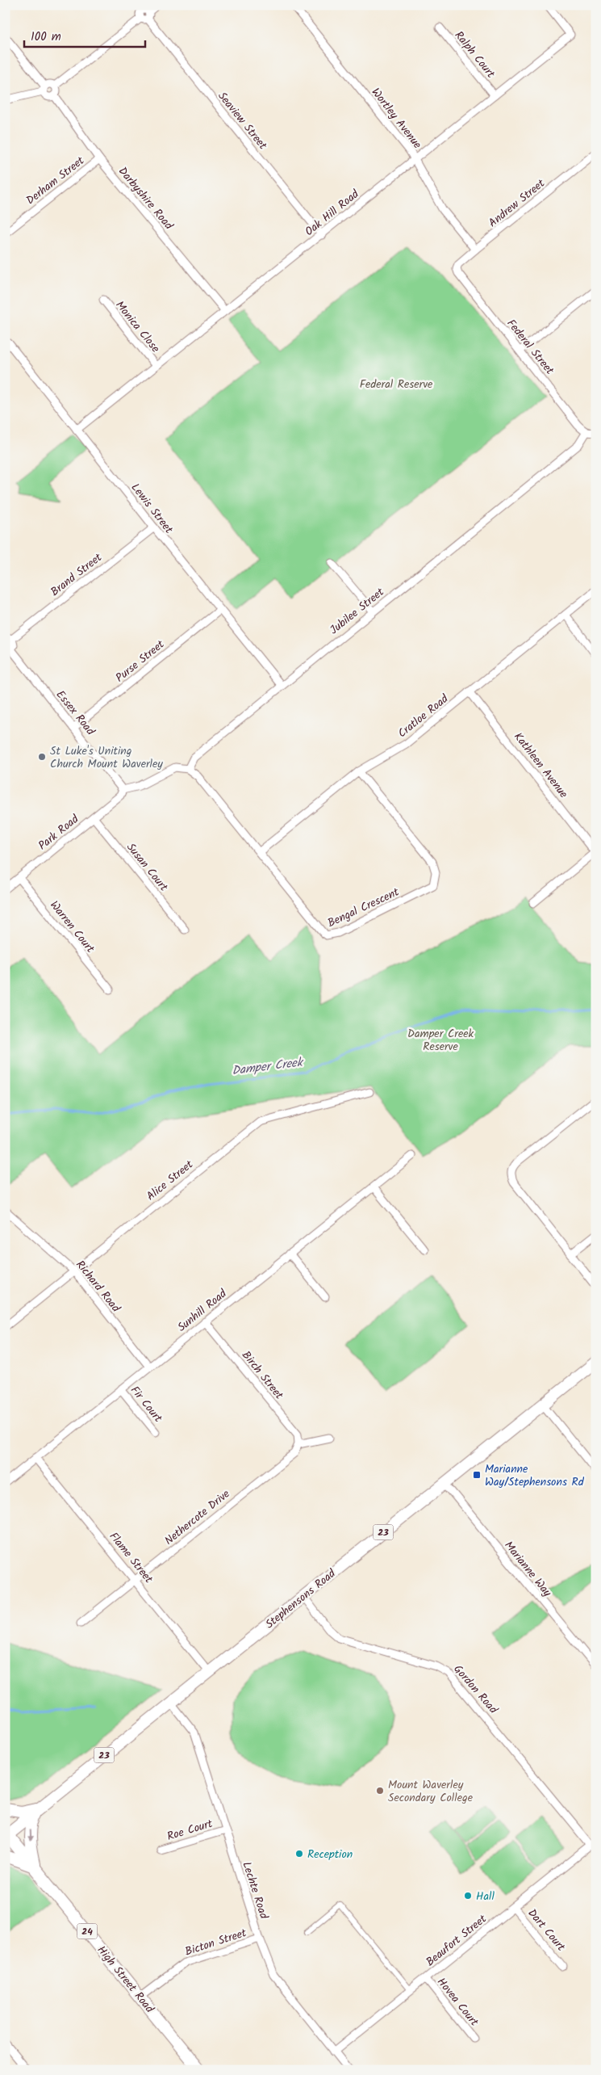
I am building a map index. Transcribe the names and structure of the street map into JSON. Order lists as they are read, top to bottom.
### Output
{
  "streets": {
    "main road": [
      "23",
      "Stephensons Road",
      "24",
      "High Street Road"
    ],
    "street": [
      "Ralph Court",
      "Wortley Avenue",
      "Seaview Street",
      "Derham Street",
      "Darbyshire Road",
      "Andrew Street",
      "Oak Hill Road",
      "Monica Close",
      "Federal Street",
      "Lewis Street",
      "Brand Street",
      "Jubilee Street",
      "Purse Street",
      "Essex Road",
      "Cratloe Road",
      "Kathleen Avenue",
      "Park Road",
      "Susan Court",
      "Bengal Crescent",
      "Warren Court",
      "Alice Street",
      "Richard Road",
      "Sunhill Road",
      "Birch Street",
      "Fir Court",
      "Nethercote Drive",
      "Flame Street",
      "Marianne Way",
      "Gordon Road",
      "Roe Court",
      "Lechte Road",
      "Dart Court",
      "Beaufort Street",
      "Bicton Street",
      "Hovea Court"
    ]
  },
  "crossings": [
    ["Ralph Court", "Oak Hill Road"],
    ["Wortley Avenue", "Andrew Street"],
    ["Wortley Avenue", "Oak Hill Road"],
    ["Seaview Street", "Oak Hill Road"],
    ["Derham Street", "Darbyshire Road"],
    ["Darbyshire Road", "Oak Hill Road"],
    ["Andrew Street", "Federal Street"],
    ["Oak Hill Road", "Monica Close"],
    ["Oak Hill Road", "Lewis Street"],
    ["Federal Street", "Jubilee Street"],
    ["Lewis Street", "Brand Street"],
    ["Lewis Street", "Jubilee Street"],
    ["Lewis Street", "Purse Street"],
    ["Jubilee Street", "Bengal Crescent"],
    ["Purse Street", "Essex Road"],
    ["Essex Road", "Park Road"],
    ["Cratloe Road", "Kathleen Avenue"],
    ["Cratloe Road", "Bengal Crescent"],
    ["Park Road", "Susan Court"],
    ["Park Road", "Warren Court"],
    ["Alice Street", "Richard Road"],
    ["Richard Road", "Sunhill Road"],
    ["Sunhill Road", "Birch Street"],
    ["Sunhill Road", "Fir Court"],
    ["Sunhill Road", "Flame Street"],
    ["Birch Street", "Nethercote Drive"],
    ["Nethercote Drive", "Flame Street"],
    ["Flame Street", "Stephensons Road"],
    ["Marianne Way", "Stephensons Road"],
    ["Stephensons Road", "Gordon Road"],
    ["Stephensons Road", "Lechte Road"],
    ["Stephensons Road", "High Street Road"],
    ["Gordon Road", "Beaufort Street"],
    ["Roe Court", "Lechte Road"],
    ["Lechte Road", "Beaufort Street"],
    ["Lechte Road", "Bicton Street"],
    ["Dart Court", "Beaufort Street"],
    ["Beaufort Street", "Hovea Court"],
    ["Bicton Street", "High Street Road"]
  ],
  "water": ["Damper Creek"],
  "parks": ["Federal Reserve", "Damper Creek Reserve"],
  "places": {
    "other": [
      "St Luke's Uniting Church Mount Waverley",
      "Mount Waverley Secondary College",
      "Reception",
      "Hall"
    ],
    "transit": ["Marianne Way/Stephensons Rd"]
  },
  "scale_bar": "100 m"
}
